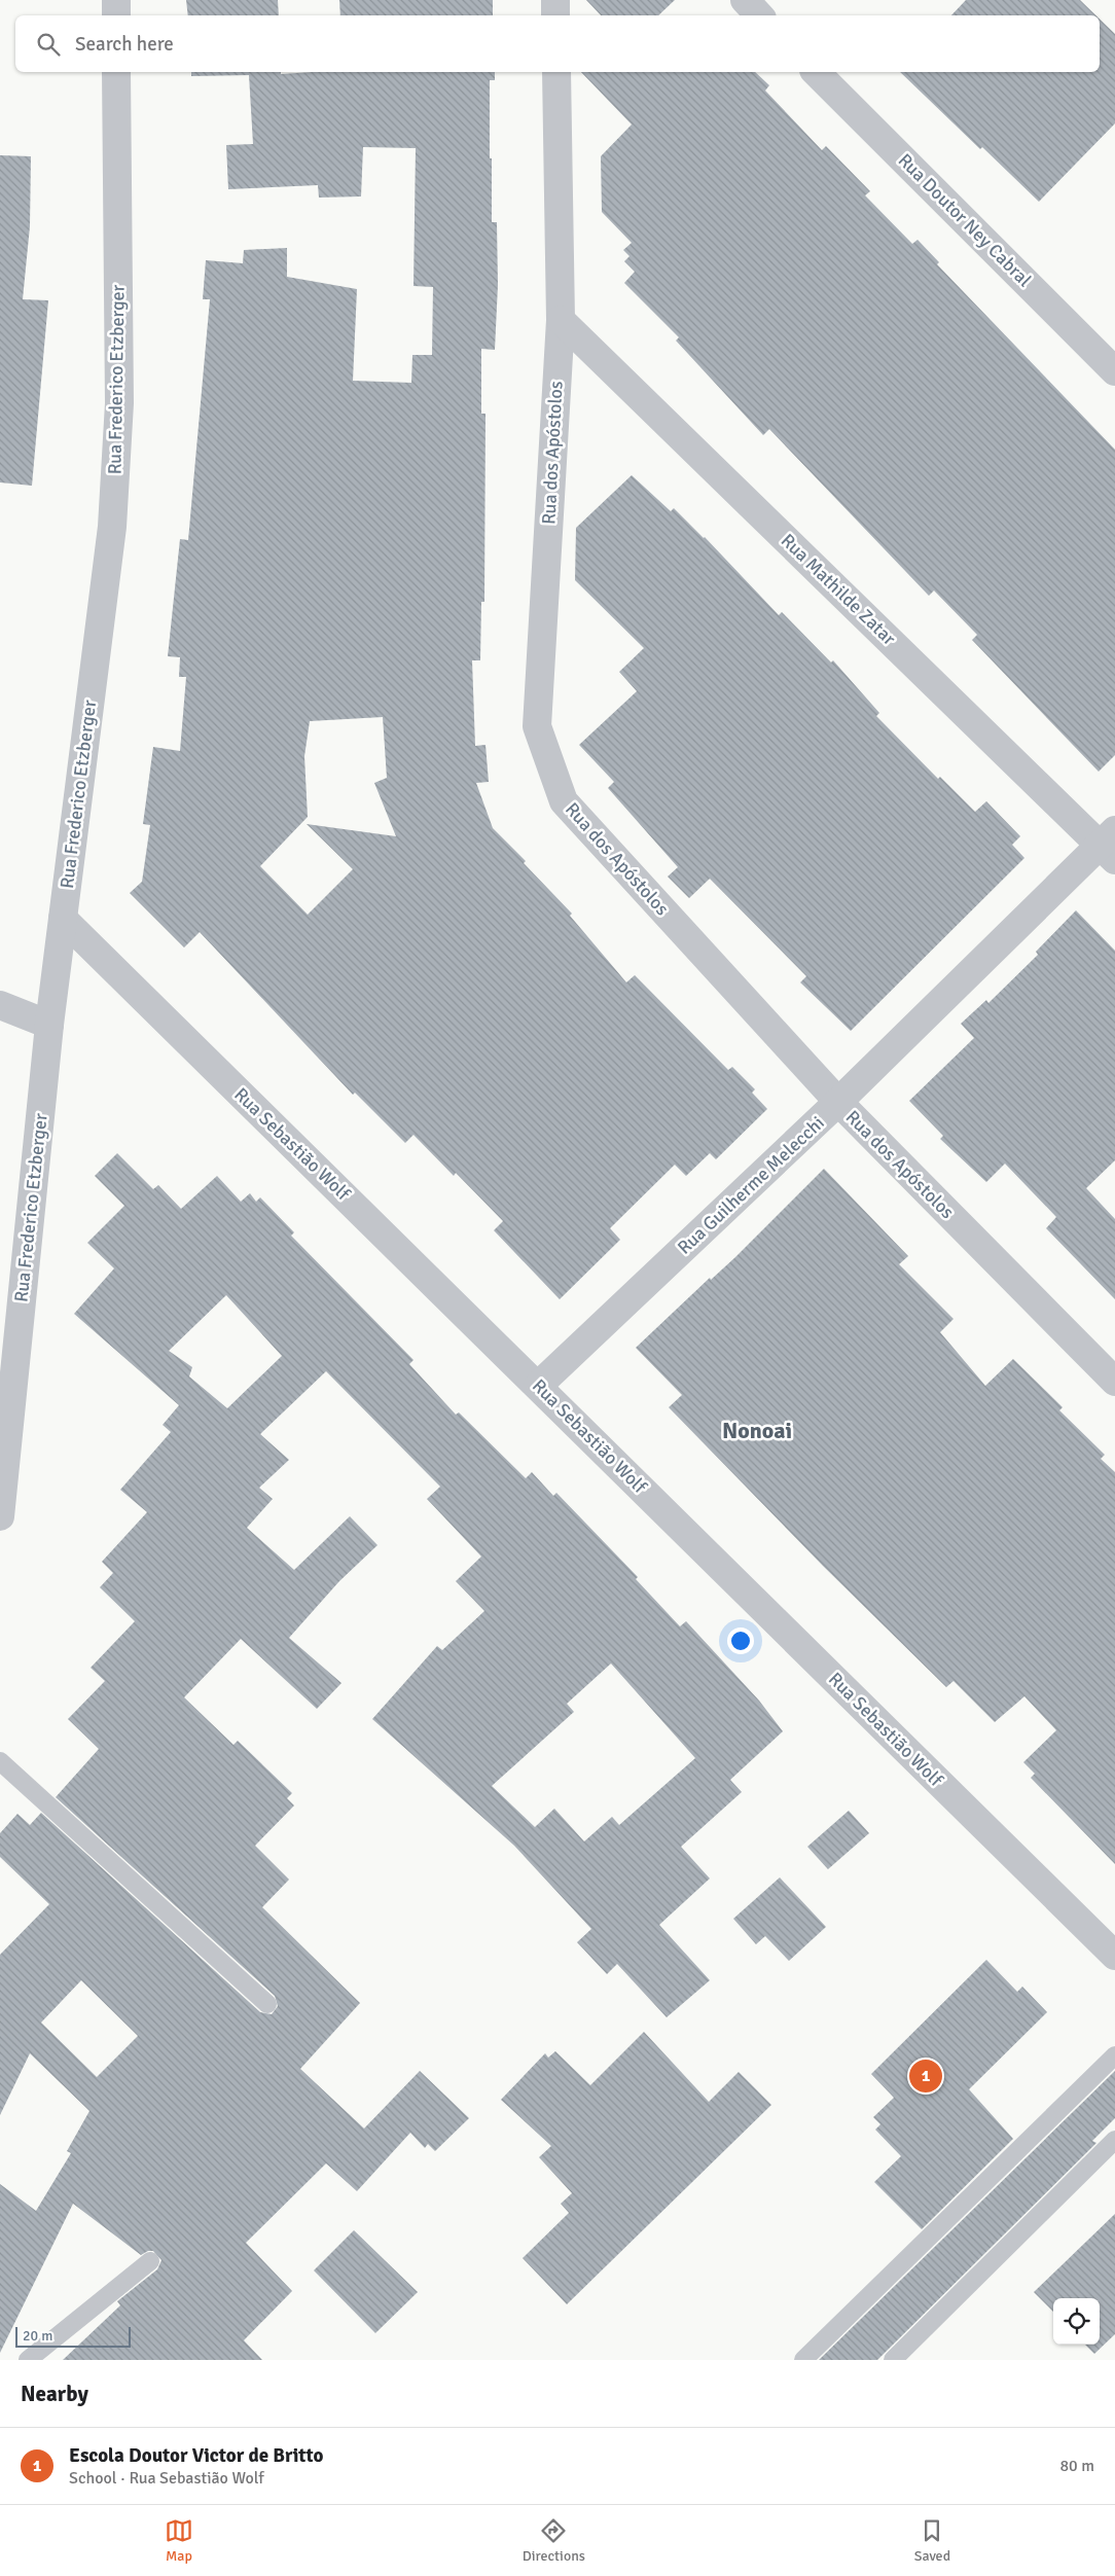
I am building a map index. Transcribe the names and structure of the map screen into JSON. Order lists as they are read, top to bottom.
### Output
{
  "streets": {
    "street": [
      "Rua Doutor Ney Cabral",
      "Rua Frederico Etzberger",
      "Rua dos Apóstolos",
      "Rua Mathilde Zatar",
      "Rua Sebastião Wolf",
      "Rua Guilherme Melecchi"
    ]
  },
  "crossings": [
    ["Rua Frederico Etzberger", "Rua Sebastião Wolf"],
    ["Rua dos Apóstolos", "Rua Mathilde Zatar"],
    ["Rua dos Apóstolos", "Rua Guilherme Melecchi"],
    ["Rua Mathilde Zatar", "Rua Guilherme Melecchi"],
    ["Rua Sebastião Wolf", "Rua Guilherme Melecchi"]
  ],
  "districts": ["Nonoai"],
  "scale_bar": "20 m",
  "page": {
    "search": "Search here",
    "pins": "1",
    "scale": "20 m",
    "heading": "Nearby",
    "list": [
      {
        "mark": "1",
        "name": "Escola Doutor Victor de Britto",
        "note": "School · Rua Sebastião Wolf",
        "value": "80 m"
      }
    ],
    "nav": ["Map", "Directions", "Saved"]
  }
}
